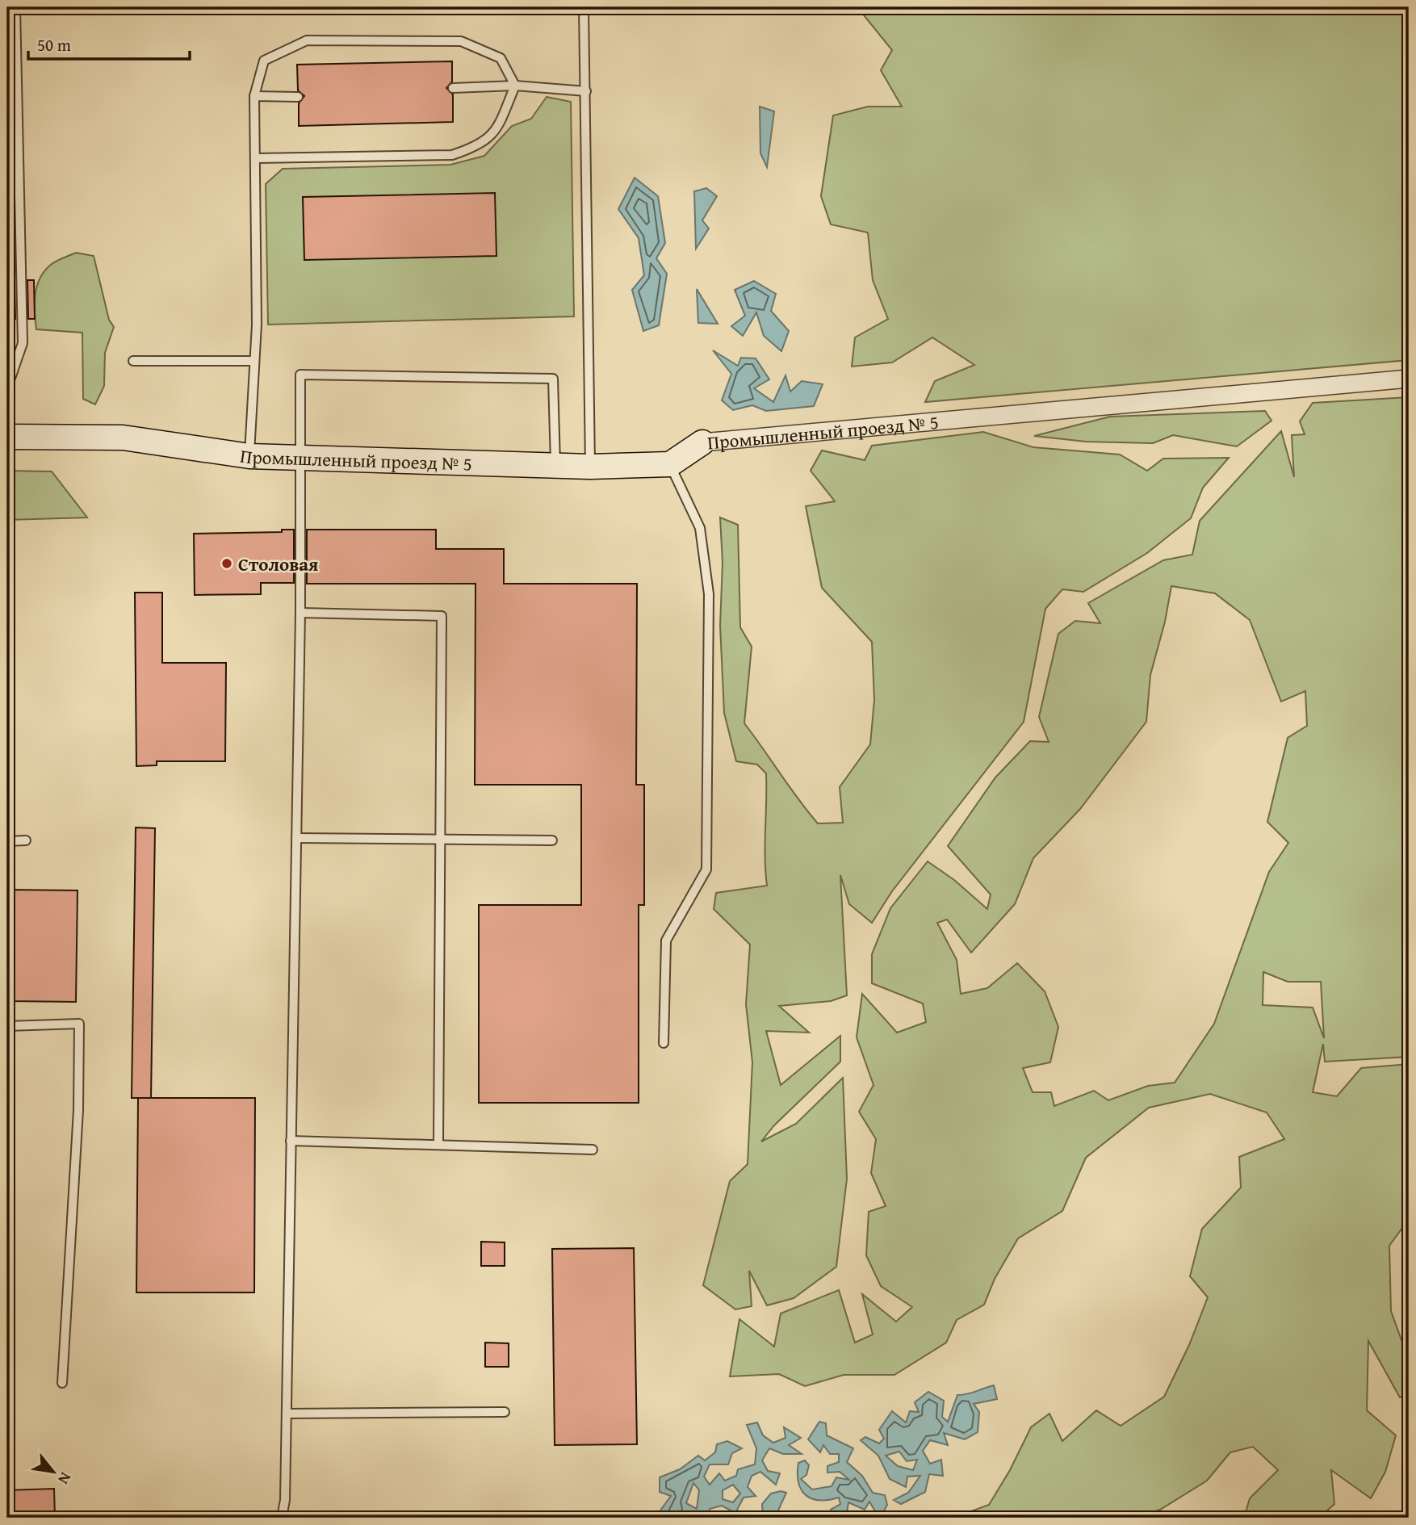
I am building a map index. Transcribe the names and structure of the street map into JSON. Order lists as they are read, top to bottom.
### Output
{
  "streets": {
    "street": ["Промышленный проезд № 5"]
  },
  "places": ["Столовая"],
  "scale_bar": "50 m",
  "north": "bottom right"
}
